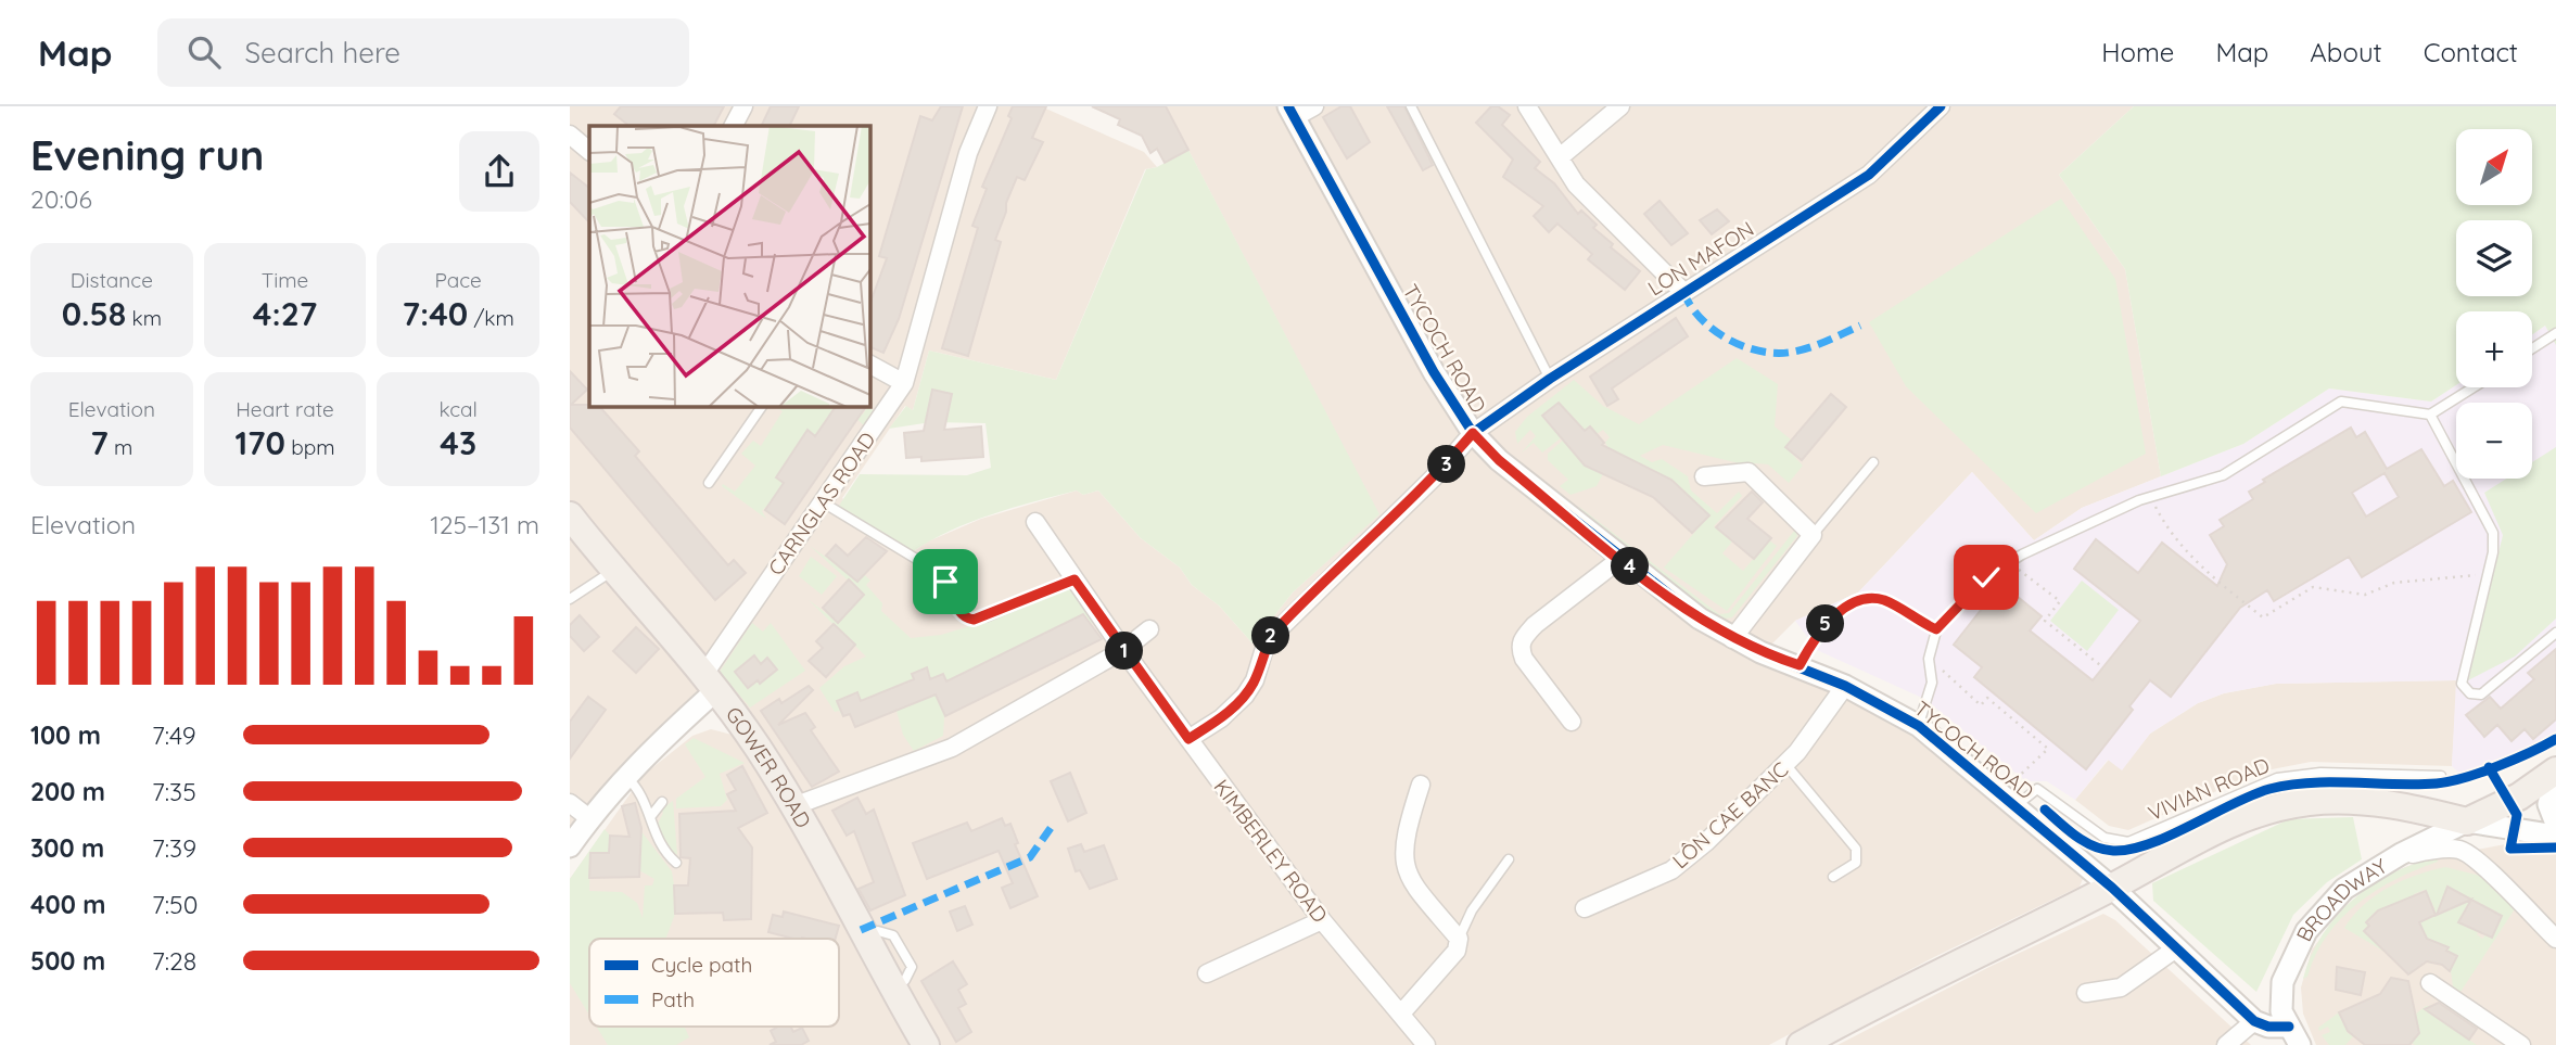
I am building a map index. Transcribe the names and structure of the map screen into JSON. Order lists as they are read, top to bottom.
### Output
{
  "streets": {
    "main road": ["GOWER ROAD", "VIVIAN ROAD"],
    "street": [
      "LON MAFON",
      "TYCOCH ROAD",
      "CARNGLAS ROAD",
      "LÔN CAE BANC",
      "KIMBERLEY ROAD",
      "BROADWAY"
    ]
  },
  "crossings": [
    ["LON MAFON", "TYCOCH ROAD"],
    ["LON MAFON", "KIMBERLEY ROAD"],
    ["TYCOCH ROAD", "VIVIAN ROAD"],
    ["TYCOCH ROAD", "LÔN CAE BANC"],
    ["CARNGLAS ROAD", "GOWER ROAD"],
    ["VIVIAN ROAD", "BROADWAY"]
  ],
  "legend": ["Cycle path", "Path"],
  "north": "top right",
  "page": {
    "header": "Map",
    "search": "Search here",
    "nav": [
      "Home",
      "Map",
      "About",
      "Contact"
    ],
    "heading": ["Evening run", "20:06"],
    "map_buttons": ["+", "−"],
    "stats": [
      ["Distance", "0.58 km"],
      ["Time", "4:27"],
      ["Pace", "7:40 /km"],
      ["Elevation", "7 m"],
      ["Heart rate", "170 bpm"],
      ["kcal", "43"]
    ],
    "pins": [
      "3",
      "4",
      "5",
      "2",
      "1"
    ],
    "chart": ["Elevation", "125–131 m"],
    "list": [
      {
        "name": "100 m",
        "note": "7:49"
      },
      {
        "name": "200 m",
        "note": "7:35"
      },
      {
        "name": "300 m",
        "note": "7:39"
      },
      {
        "name": "400 m",
        "note": "7:50"
      },
      {
        "name": "500 m",
        "note": "7:28"
      }
    ]
  }
}
